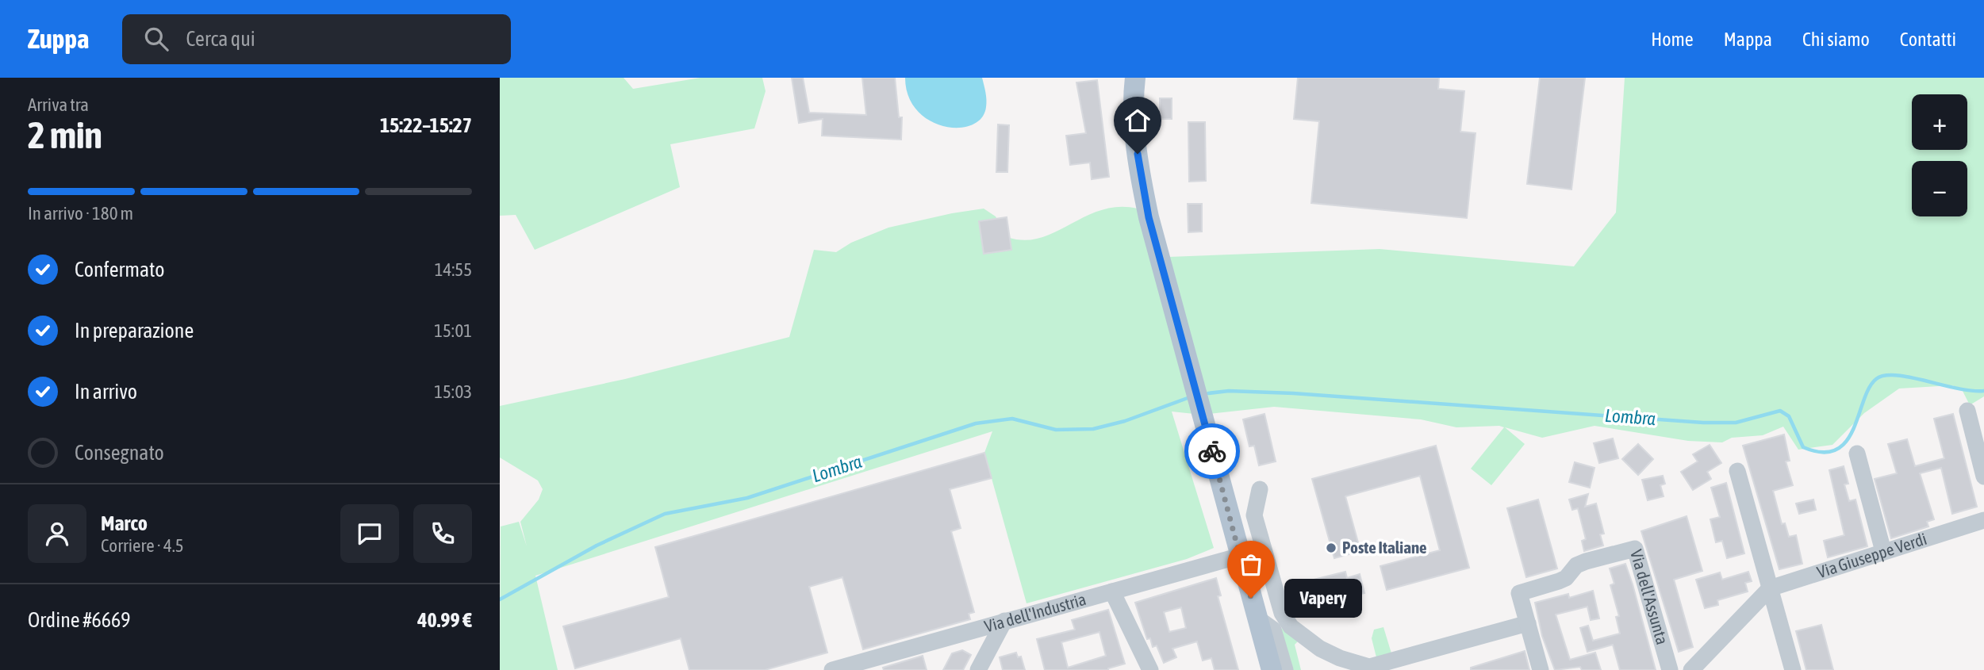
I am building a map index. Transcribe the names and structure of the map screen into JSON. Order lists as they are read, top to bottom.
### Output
{
  "streets": {
    "street": ["Via Giuseppe Verdi", "Via dell'Assunta", "Via dell'Industria"]
  },
  "water": ["Lombra"],
  "places": ["Poste Italiane", "Vapery"],
  "page": {
    "header": "Zuppa",
    "search": "Cerca qui",
    "nav": [
      "Home",
      "Mappa",
      "Chi siamo",
      "Contatti"
    ],
    "heading": ["2 min", "Arriva tra", "15:22–15:27"],
    "panel": [
      "Marco",
      "Corriere · 4.5",
      "Ordine #6669",
      "40.99 €"
    ],
    "map_buttons": ["+", "−"],
    "bar": "In arrivo · 180 m",
    "list": [
      ["Confermato", "14:55"],
      ["In preparazione", "15:01"],
      ["In arrivo", "15:03"],
      "Consegnato"
    ],
    "bubble": "Vapery"
  }
}
